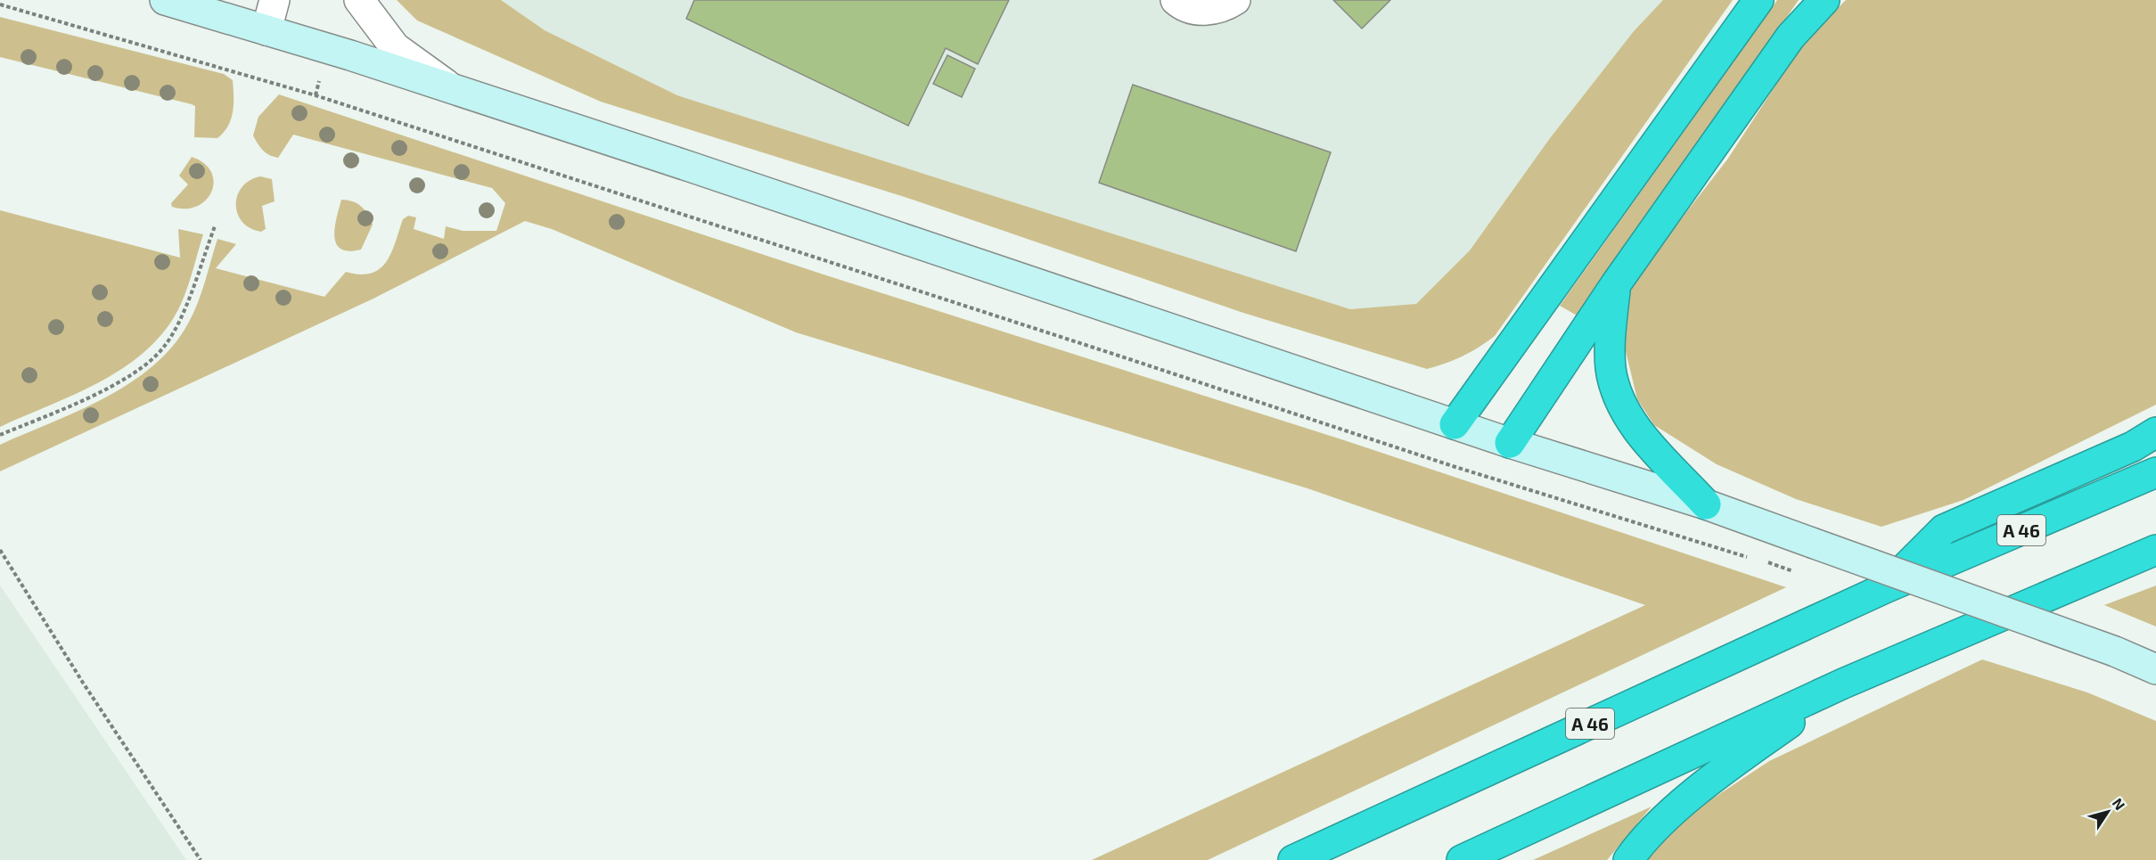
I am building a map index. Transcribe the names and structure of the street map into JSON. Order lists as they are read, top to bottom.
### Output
{
  "streets": {
    "highway": ["A 46"]
  },
  "north": "top right"
}
